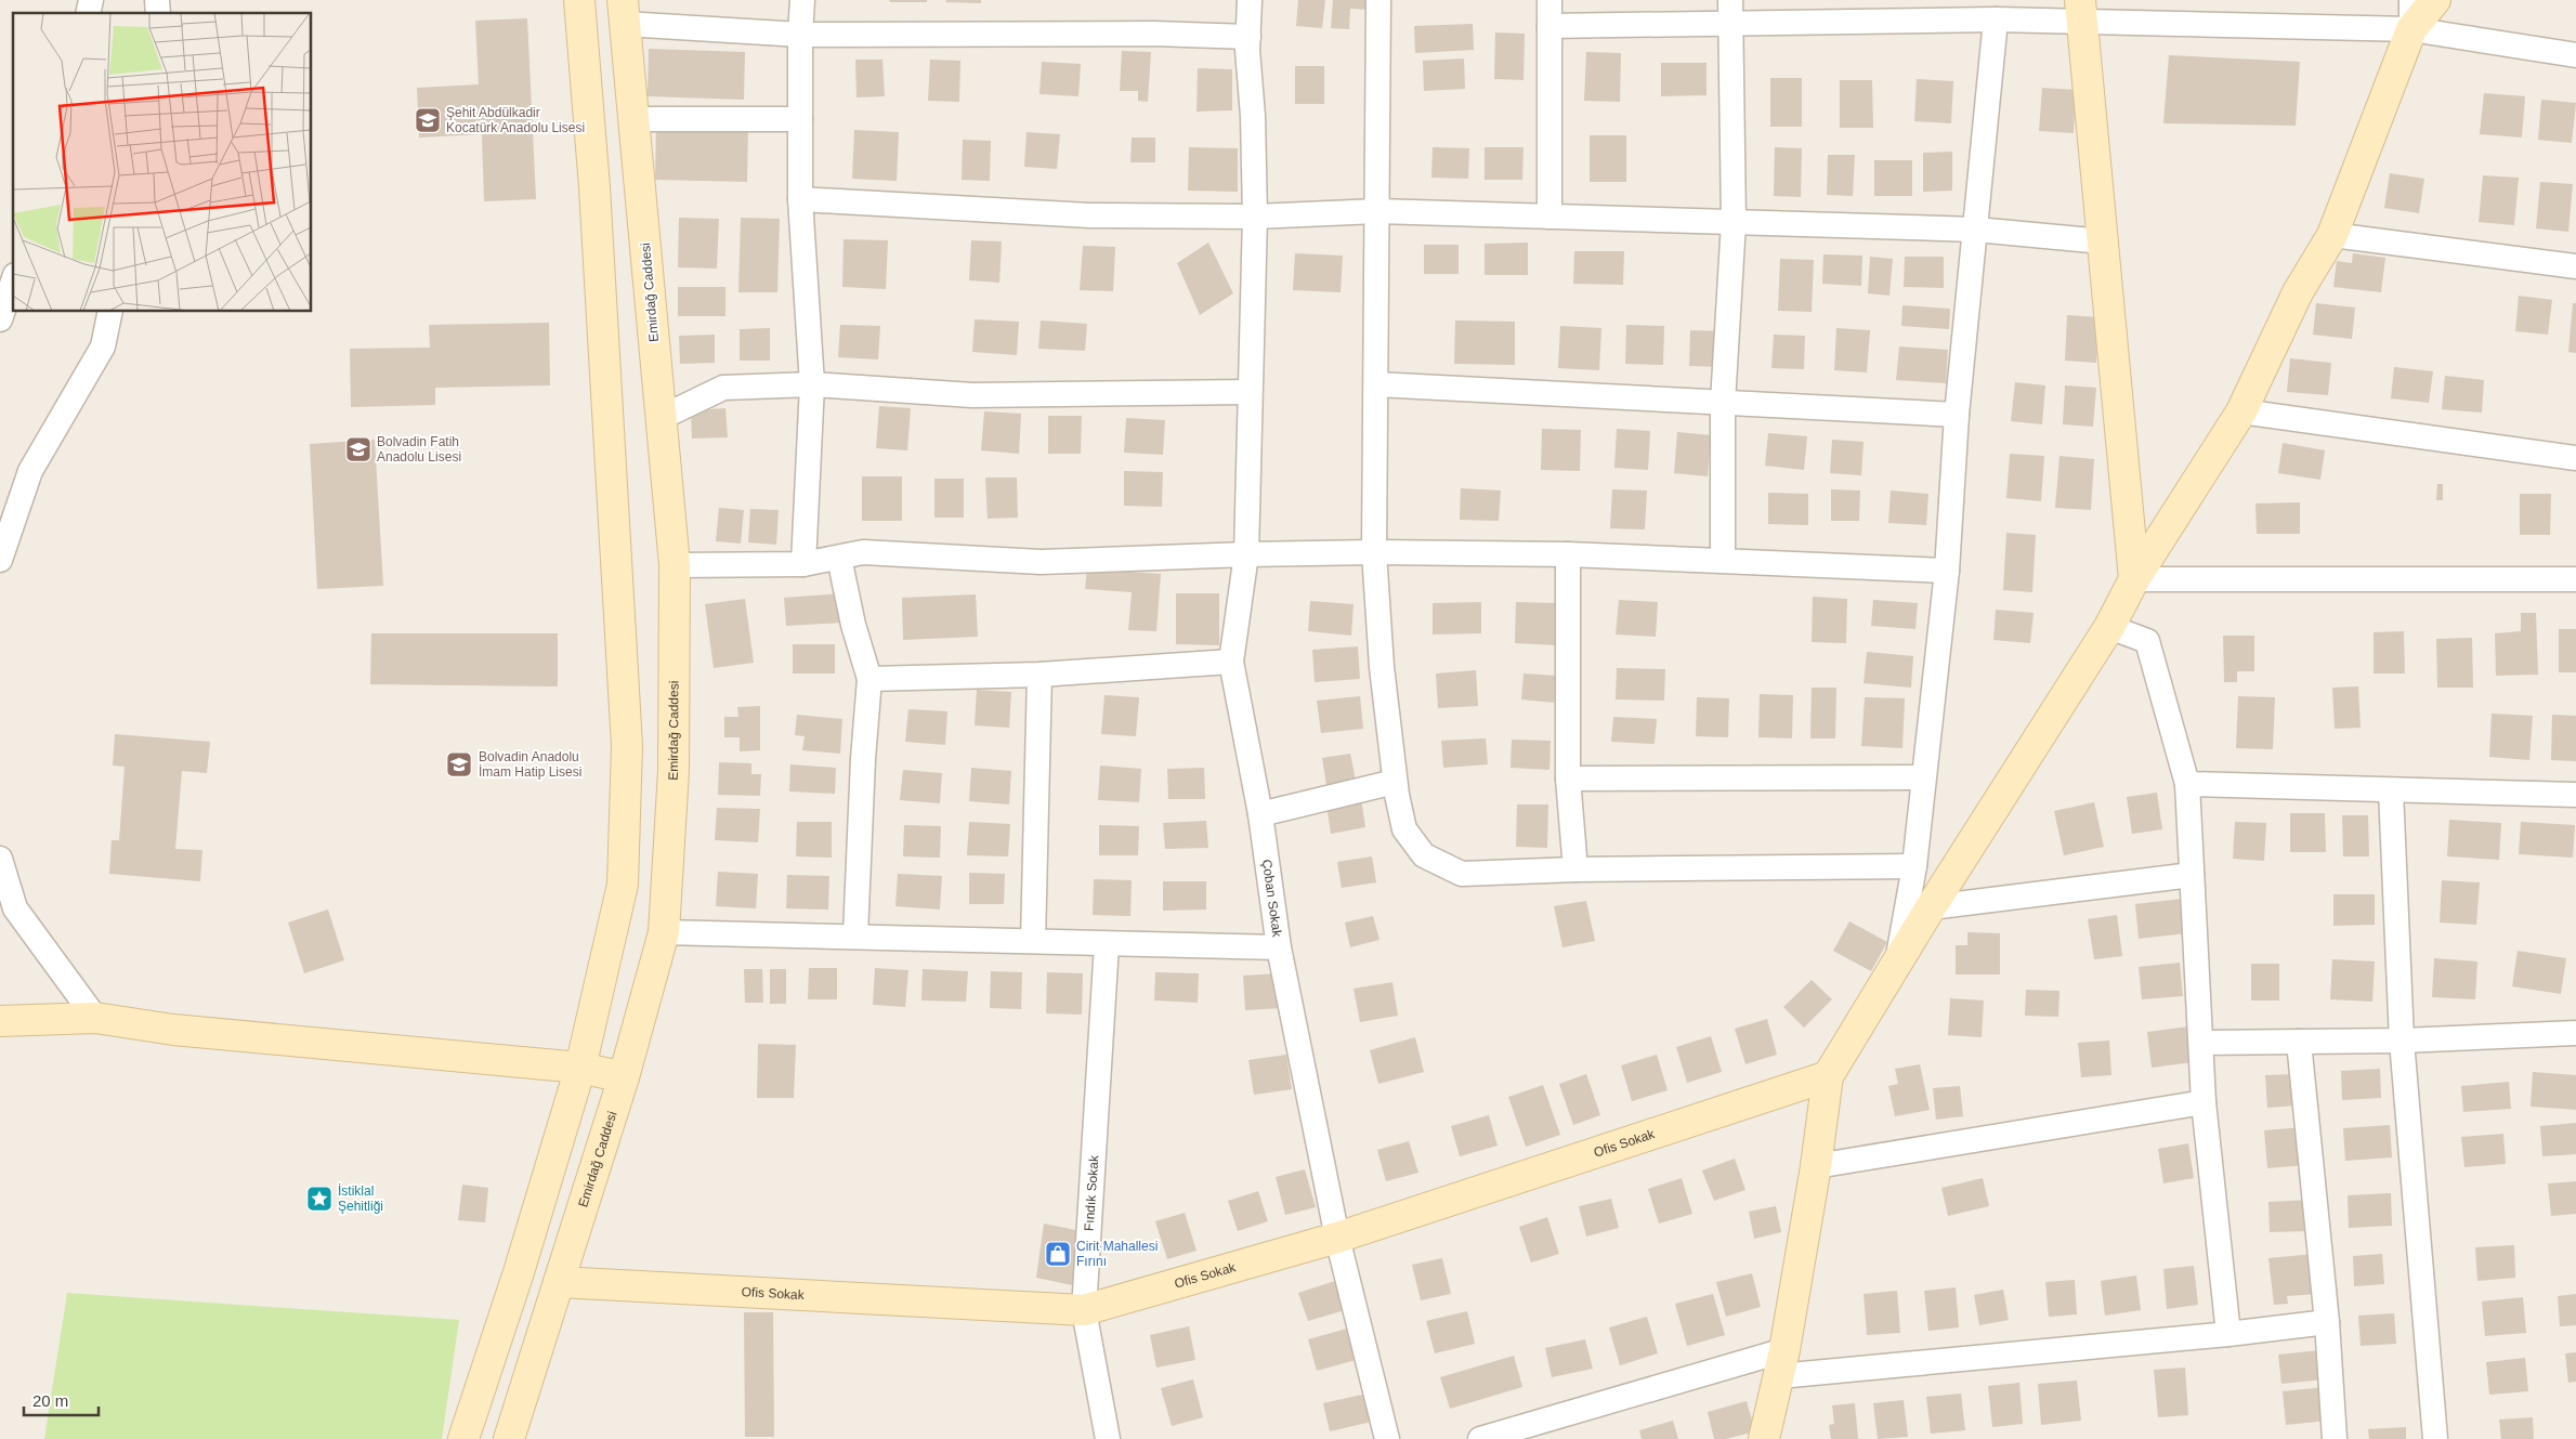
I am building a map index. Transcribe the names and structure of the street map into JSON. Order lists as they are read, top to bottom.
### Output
{
  "streets": {
    "street": [
      "Emirdağ Caddesi",
      "Çoban Sokak",
      "Ofis Sokak",
      "Fındık Sokak"
    ]
  },
  "crossings": [
    ["Emirdağ Caddesi", "Ofis Sokak"],
    ["Çoban Sokak", "Ofis Sokak"],
    ["Ofis Sokak", "Fındık Sokak"]
  ],
  "places": {
    "school or university": ["Şehit Abdülkadir Kocatürk Anadolu Lisesi", "Bolvadin Fatih Anadolu Lisesi", "Bolvadin Anadolu İmam Hatip Lisesi"],
    "place": ["İstiklal Şehitliği"],
    "shop": ["Cirit Mahallesi Fırını"]
  },
  "scale_bar": "20 m"
}
